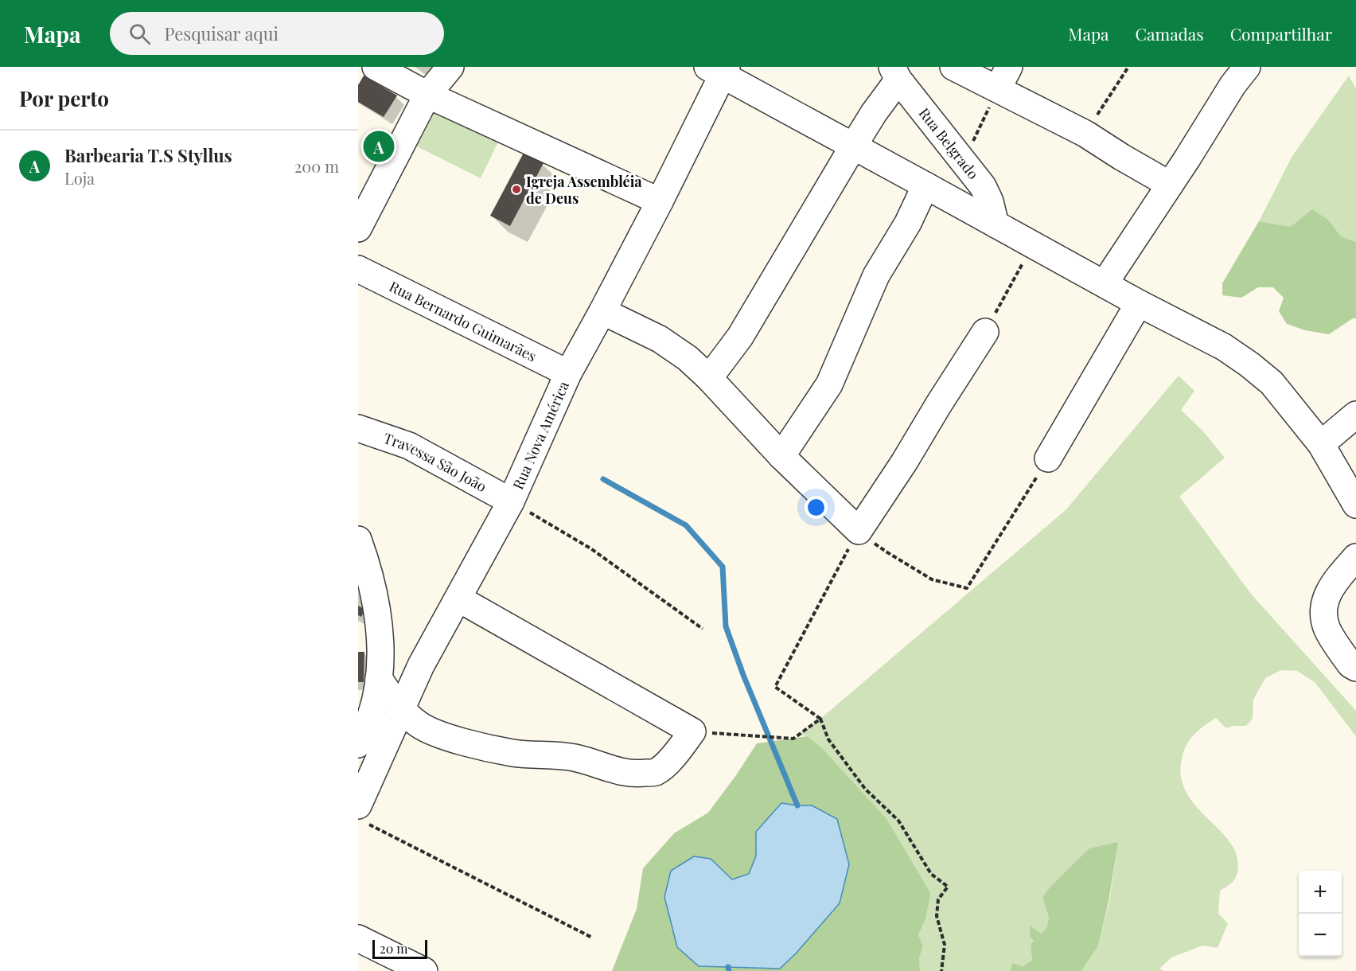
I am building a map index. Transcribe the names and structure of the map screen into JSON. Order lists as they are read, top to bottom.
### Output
{
  "streets": {
    "street": [
      "Rua Belgrado",
      "Rua Bernardo Guimarães",
      "Rua Nova América",
      "Travessa São João"
    ]
  },
  "crossings": [
    ["Rua Bernardo Guimarães", "Rua Nova América"],
    ["Rua Nova América", "Travessa São João"]
  ],
  "places": ["Igreja Assembléia de Deus"],
  "scale_bar": "20 m",
  "page": {
    "header": "Mapa",
    "search": "Pesquisar aqui",
    "nav": ["Mapa", "Camadas", "Compartilhar"],
    "heading": "Por perto",
    "list": [
      {
        "mark": "A",
        "name": "Barbearia T.S Styllus",
        "note": "Loja",
        "value": "200 m"
      }
    ],
    "pins": "A",
    "map_buttons": ["+", "−"],
    "scale": "20 m"
  }
}
